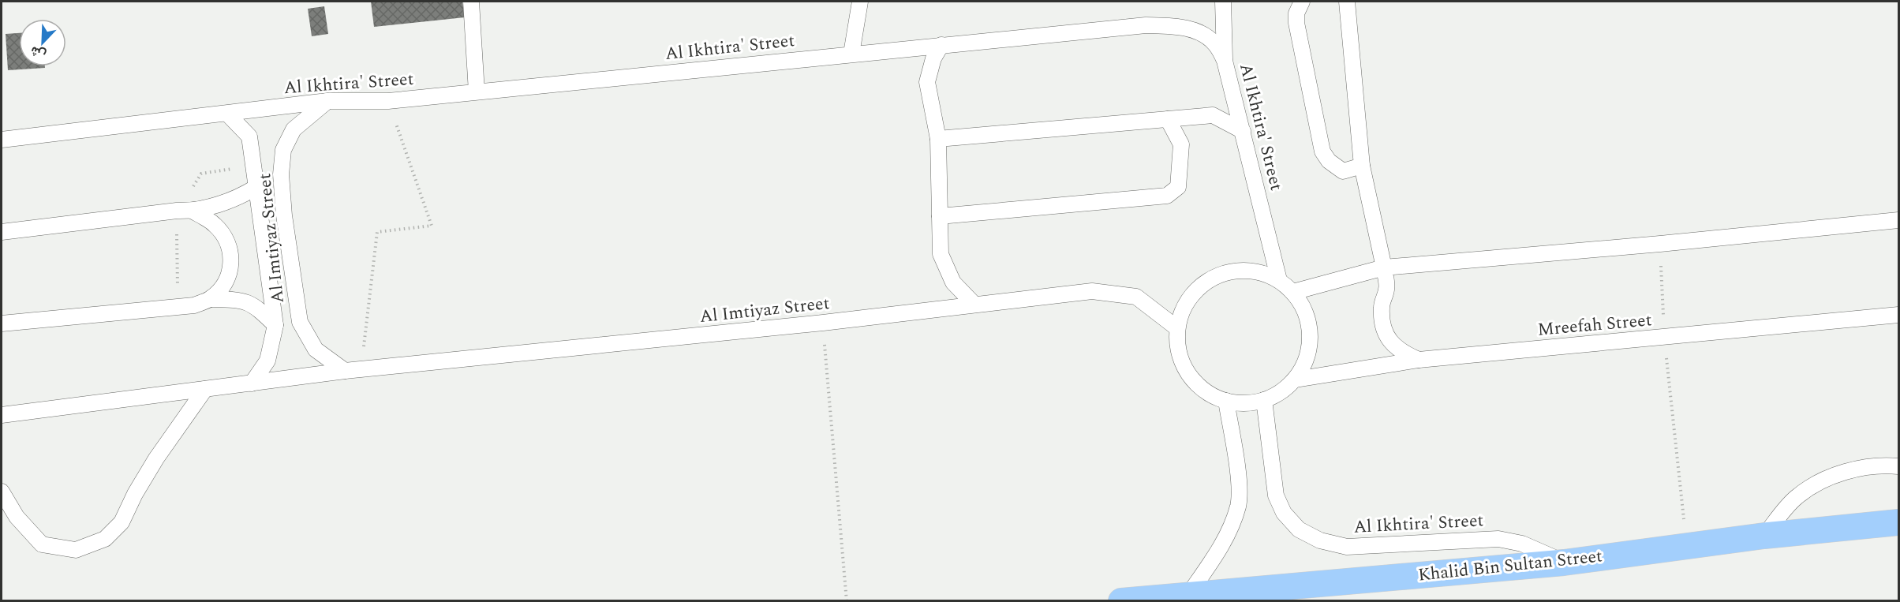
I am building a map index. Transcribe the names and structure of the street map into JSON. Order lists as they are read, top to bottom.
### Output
{
  "streets": {
    "main road": ["Khalid Bin Sultan Street"],
    "lane": ["Al Ikhtira' Street", "Al Imtiyaz Street", "Mreefah Street"]
  },
  "crossings": [
    ["Al Ikhtira' Street", "Al Imtiyaz Street"],
    ["Al Ikhtira' Street", "Mreefah Street"],
    ["Al Ikhtira' Street", "Khalid Bin Sultan Street"],
    ["Al Imtiyaz Street", "Mreefah Street"]
  ],
  "north": "bottom left"
}
